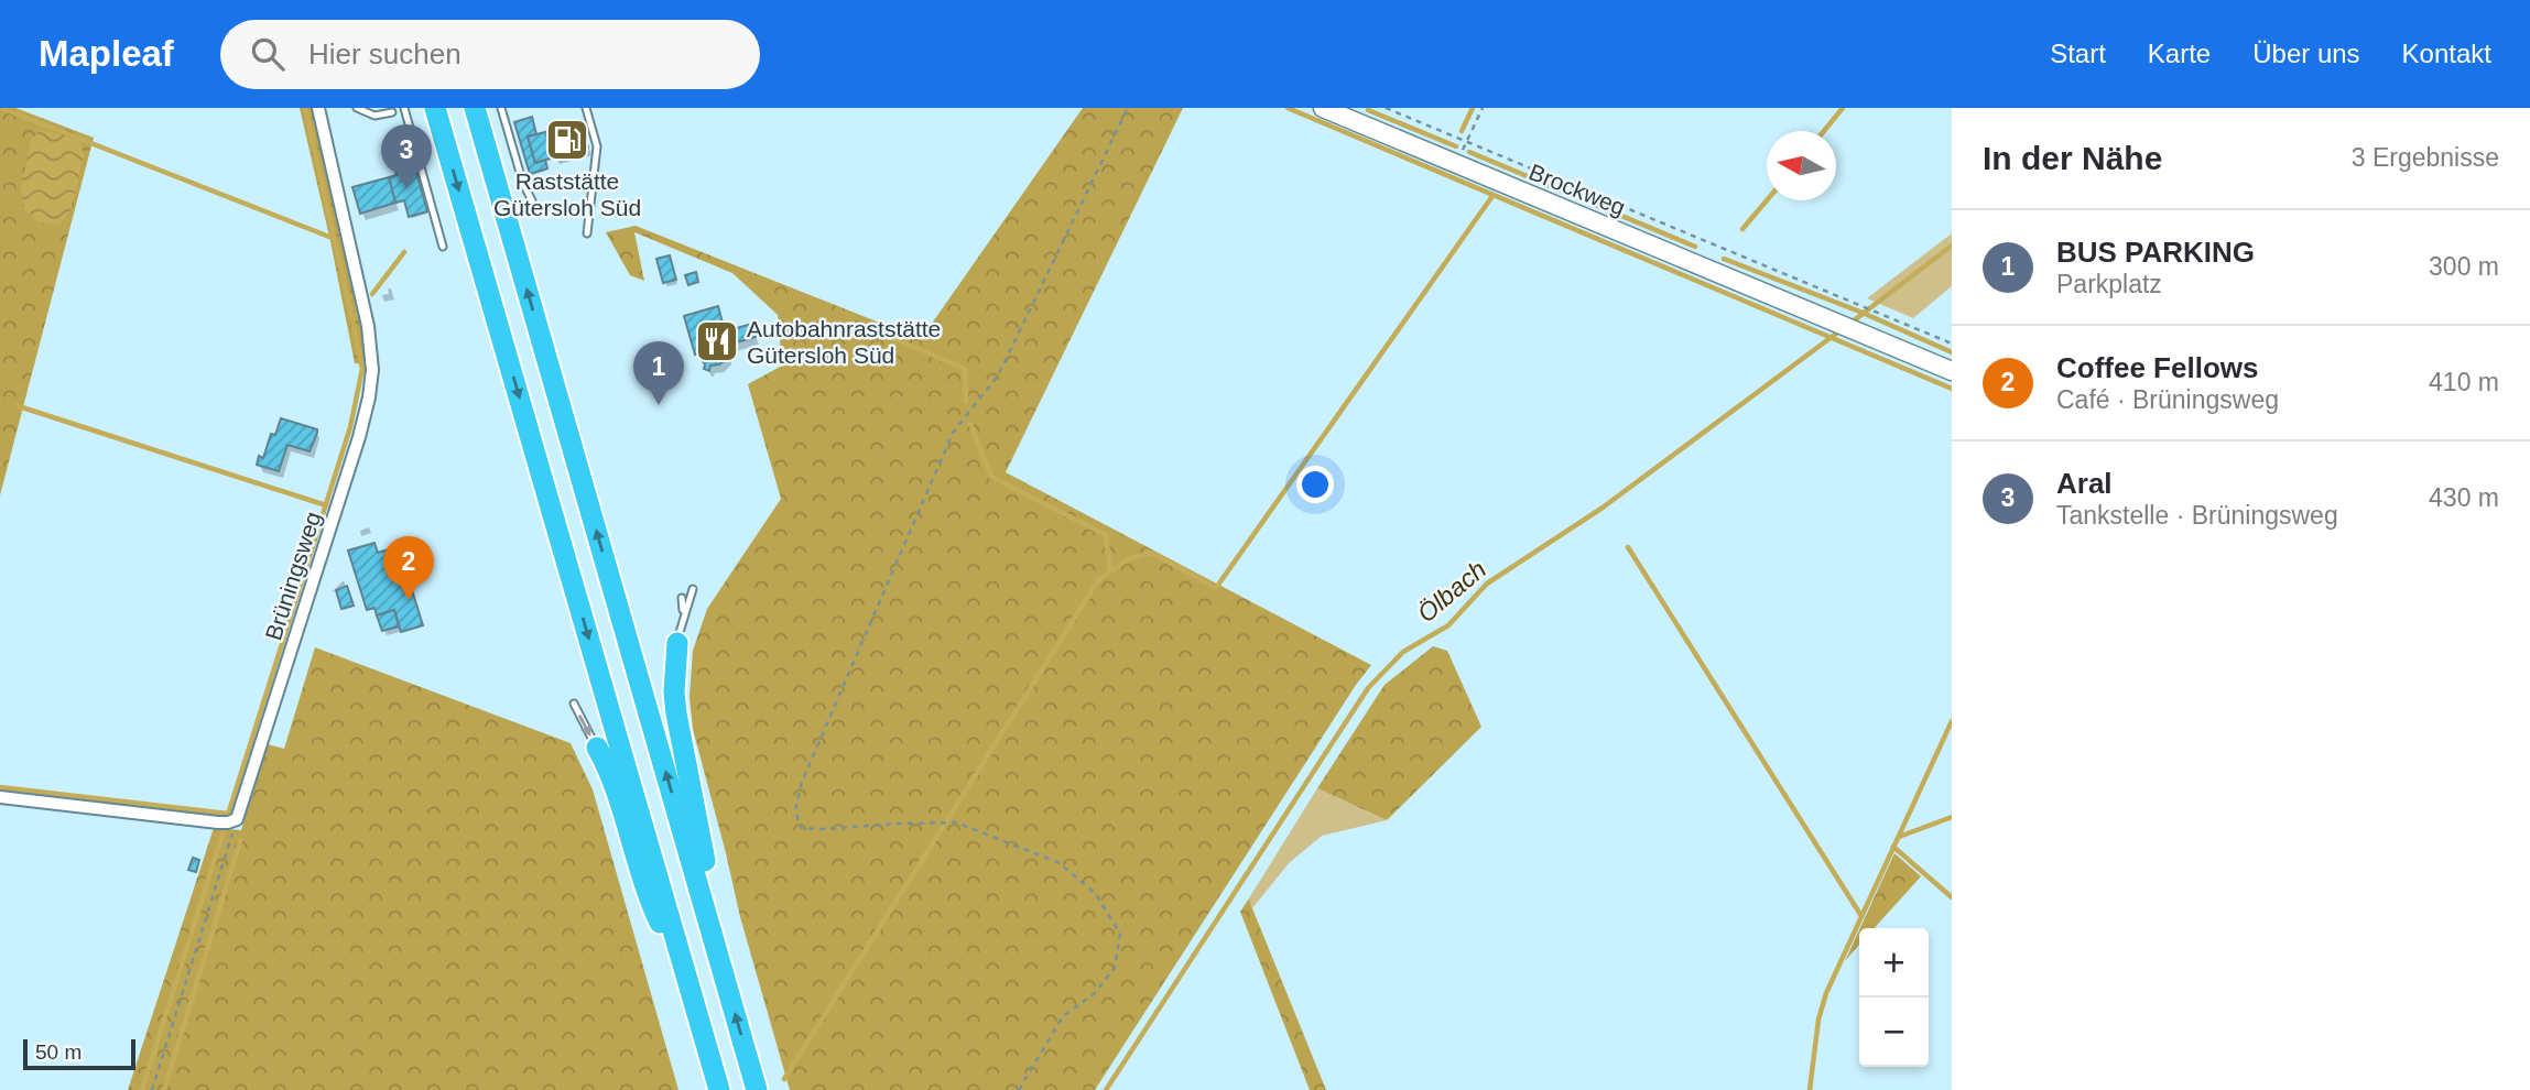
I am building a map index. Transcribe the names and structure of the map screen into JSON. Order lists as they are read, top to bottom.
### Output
{
  "streets": {
    "street": ["Brockweg", "Brüningsweg"]
  },
  "water": ["Ölbach"],
  "places": {
    "fuel station": ["Raststätte Gütersloh Süd"],
    "restaurant": ["Autobahnraststätte Gütersloh Süd"]
  },
  "scale_bar": "50 m",
  "north": "left",
  "page": {
    "header": "Mapleaf",
    "search": "Hier suchen",
    "nav": [
      "Start",
      "Karte",
      "Über uns",
      "Kontakt"
    ],
    "heading": ["In der Nähe", "3 Ergebnisse"],
    "pins": ["3", "1", "2"],
    "list": [
      {
        "mark": "1",
        "name": "BUS PARKING",
        "note": "Parkplatz",
        "value": "300 m"
      },
      {
        "mark": "2",
        "name": "Coffee Fellows",
        "note": "Café · Brüningsweg",
        "value": "410 m"
      },
      {
        "mark": "3",
        "name": "Aral",
        "note": "Tankstelle · Brüningsweg",
        "value": "430 m"
      }
    ],
    "map_buttons": ["+", "−"],
    "scale": "50 m"
  }
}
